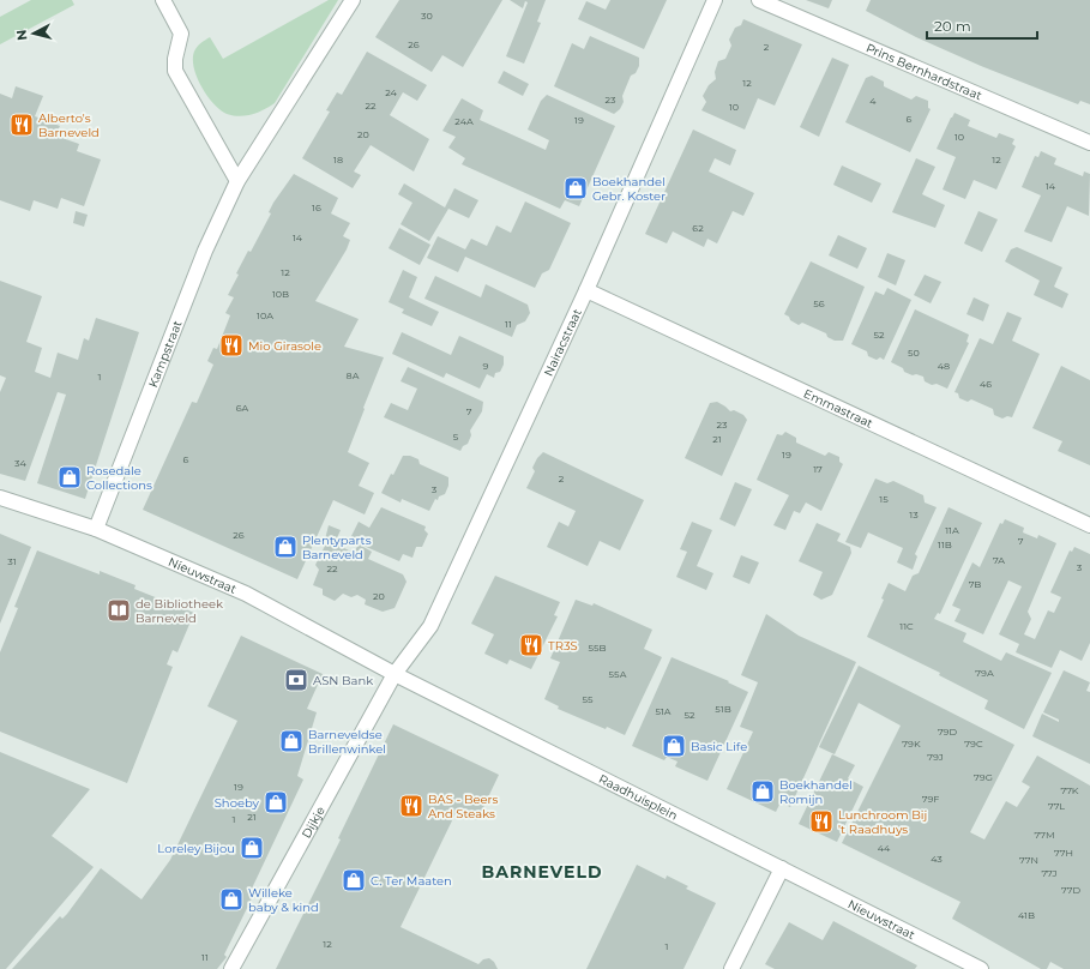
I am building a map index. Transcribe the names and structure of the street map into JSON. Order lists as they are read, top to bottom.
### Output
{
  "streets": {
    "street": [
      "Prins Bernhardstraat",
      "Nairacstraat",
      "Kampstraat",
      "Emmastraat",
      "Nieuwstraat",
      "Raadhuisplein",
      "Dijkje"
    ]
  },
  "crossings": [
    ["Nairacstraat", "Emmastraat"],
    ["Nairacstraat", "Nieuwstraat"],
    ["Nairacstraat", "Raadhuisplein"],
    ["Nairacstraat", "Dijkje"],
    ["Kampstraat", "Nieuwstraat"],
    ["Nieuwstraat", "Raadhuisplein"],
    ["Nieuwstraat", "Dijkje"],
    ["Raadhuisplein", "Dijkje"]
  ],
  "districts": ["BARNEVELD"],
  "places": {
    "restaurant": [
      "Alberto's Barneveld",
      "Mio Girasole",
      "TR3S",
      "BAS - Beers And Steaks",
      "Lunchroom Bij 't Raadhuys"
    ],
    "shop": [
      "Boekhandel Gebr. Koster",
      "Rosedale Collections",
      "Plentyparts Barneveld",
      "Barneveldse Brillenwinkel",
      "Basic Life",
      "Boekhandel Romijn",
      "Shoeby",
      "Loreley Bijou",
      "C. Ter Maaten",
      "Willeke baby & kind"
    ],
    "library": ["de Bibliotheek Barneveld"],
    "bank": ["ASN Bank"]
  },
  "house_numbers": [
    "30",
    "26",
    "2",
    "12",
    "24",
    "23",
    "4",
    "22",
    "10",
    "6",
    "19",
    "24A",
    "20",
    "10",
    "18",
    "12",
    "14",
    "16",
    "62",
    "14",
    "12",
    "10B",
    "56",
    "10A",
    "11",
    "52",
    "50",
    "9",
    "48",
    "8A",
    "1",
    "46",
    "6A",
    "7",
    "23",
    "5",
    "21",
    "19",
    "6",
    "34",
    "17",
    "2",
    "3",
    "15",
    "13",
    "11A",
    "26",
    "7",
    "11B",
    "7A",
    "31",
    "3",
    "22",
    "7B",
    "20",
    "11C",
    "55B",
    "79A",
    "55A",
    "55",
    "51B",
    "51A",
    "52",
    "79D",
    "79K",
    "79C",
    "79J",
    "79G",
    "19",
    "77K",
    "79F",
    "77L",
    "21",
    "1",
    "77M",
    "44",
    "77H",
    "43",
    "77N",
    "77J",
    "77D",
    "41B",
    "12",
    "1",
    "11"
  ],
  "scale_bar": "20 m",
  "north": "left"
}
